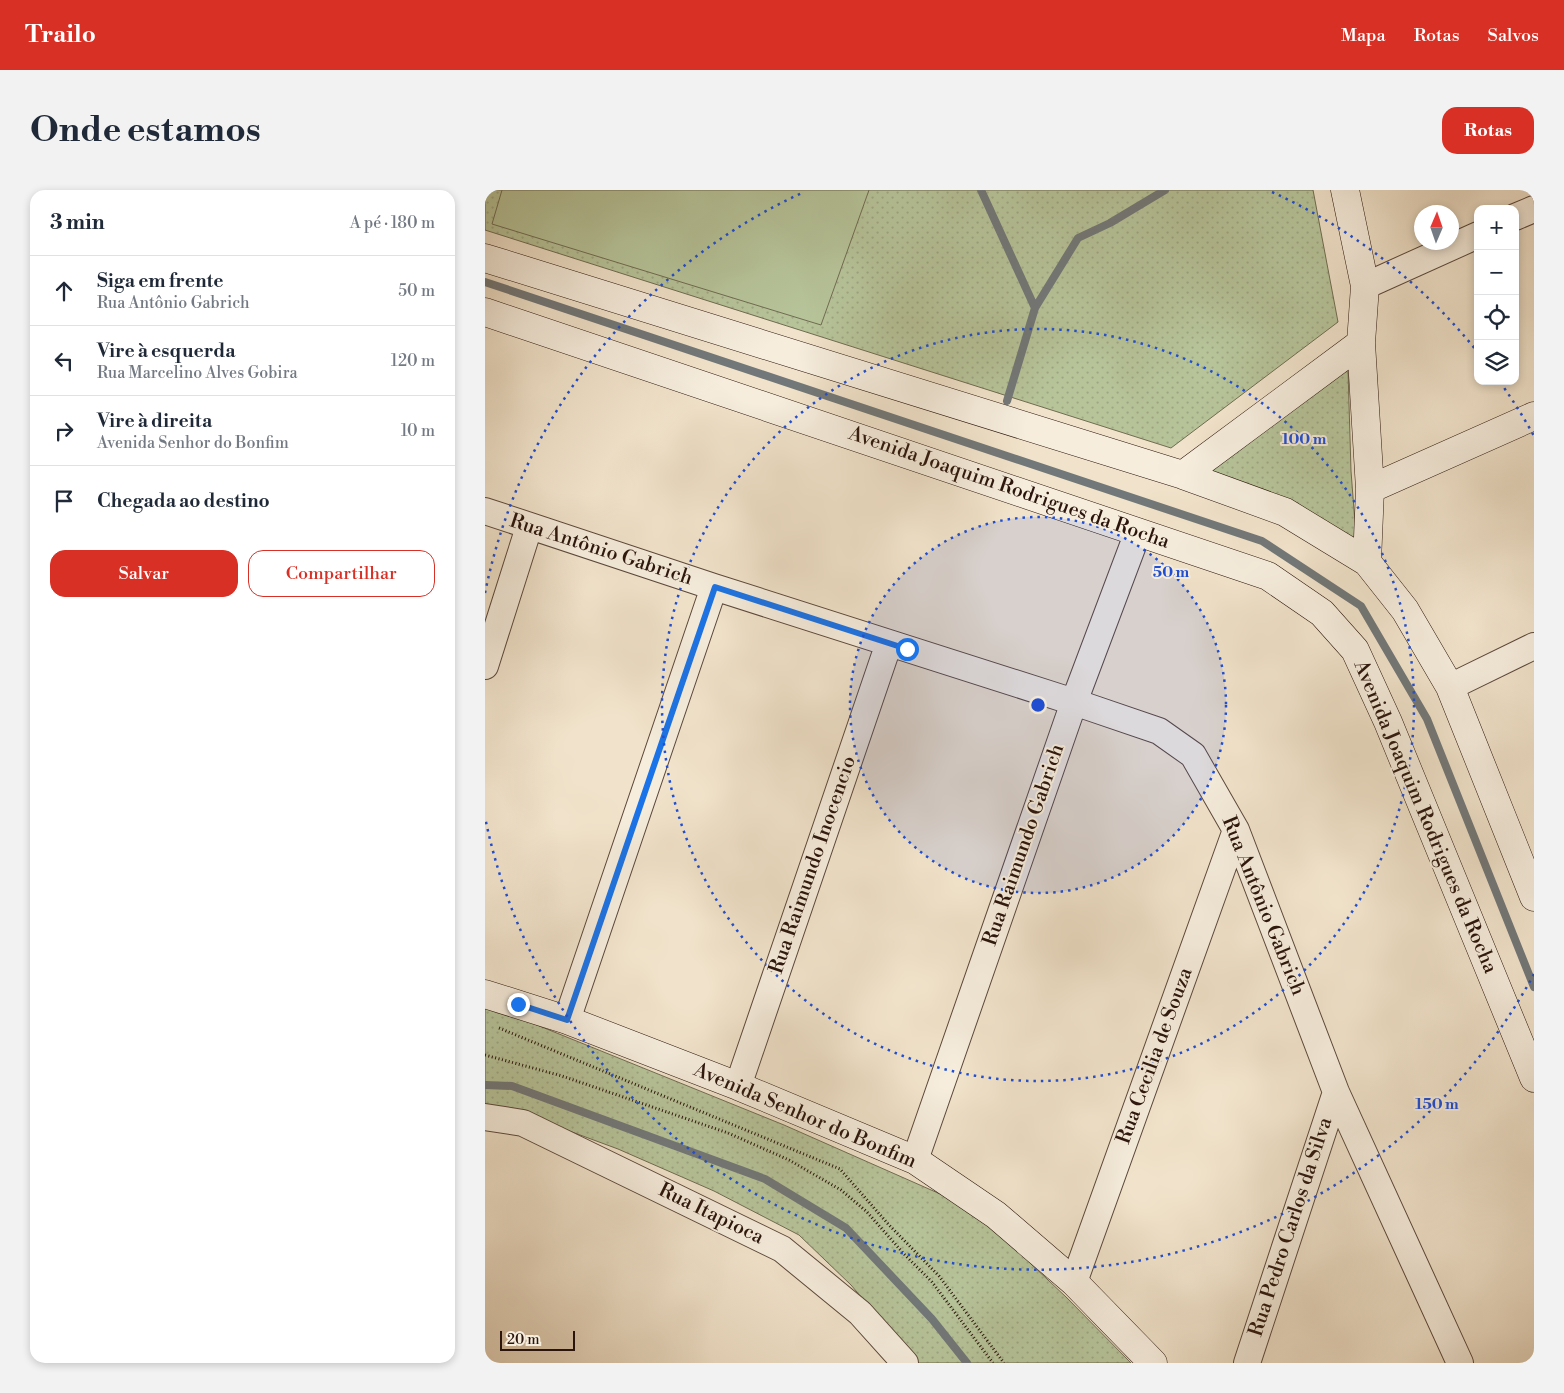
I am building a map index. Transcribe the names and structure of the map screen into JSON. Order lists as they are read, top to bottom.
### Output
{
  "streets": {
    "street": [
      "Avenida Joaquim Rodrigues da Rocha",
      "Rua Antônio Gabrich",
      "Rua Raimundo Gabrich",
      "Rua Raimundo Inocencio",
      "Rua Cecilia de Souza",
      "Avenida Senhor do Bonfim",
      "Rua Itapioca",
      "Rua Pedro Carlos da Silva"
    ]
  },
  "crossings": [
    ["Avenida Joaquim Rodrigues da Rocha", "Rua Raimundo Gabrich"],
    ["Rua Antônio Gabrich", "Rua Raimundo Gabrich"],
    ["Rua Antônio Gabrich", "Rua Raimundo Inocencio"],
    ["Rua Antônio Gabrich", "Rua Cecilia de Souza"],
    ["Rua Antônio Gabrich", "Rua Pedro Carlos da Silva"],
    ["Rua Raimundo Gabrich", "Avenida Senhor do Bonfim"],
    ["Rua Raimundo Inocencio", "Avenida Senhor do Bonfim"],
    ["Rua Cecilia de Souza", "Avenida Senhor do Bonfim"]
  ],
  "scale_bar": "20 m",
  "north": "top",
  "page": {
    "header": "Trailo",
    "nav": ["Mapa", "Rotas", "Salvos"],
    "buttons": [
      "Rotas",
      ["Salvar", "Compartilhar"]
    ],
    "title": "Onde estamos",
    "heading": ["3 min", "A pé · 180 m"],
    "map_buttons": ["+", "−"],
    "list": [
      ["Siga em frente", "Rua Antônio Gabrich", "50 m"],
      ["Vire à esquerda", "Rua Marcelino Alves Gobira", "120 m"],
      ["Vire à direita", "Avenida Senhor do Bonfim", "10 m"],
      "Chegada ao destino"
    ],
    "scale": "20 m"
  },
  "rings": ["100 m", "50 m", "150 m"]
}
